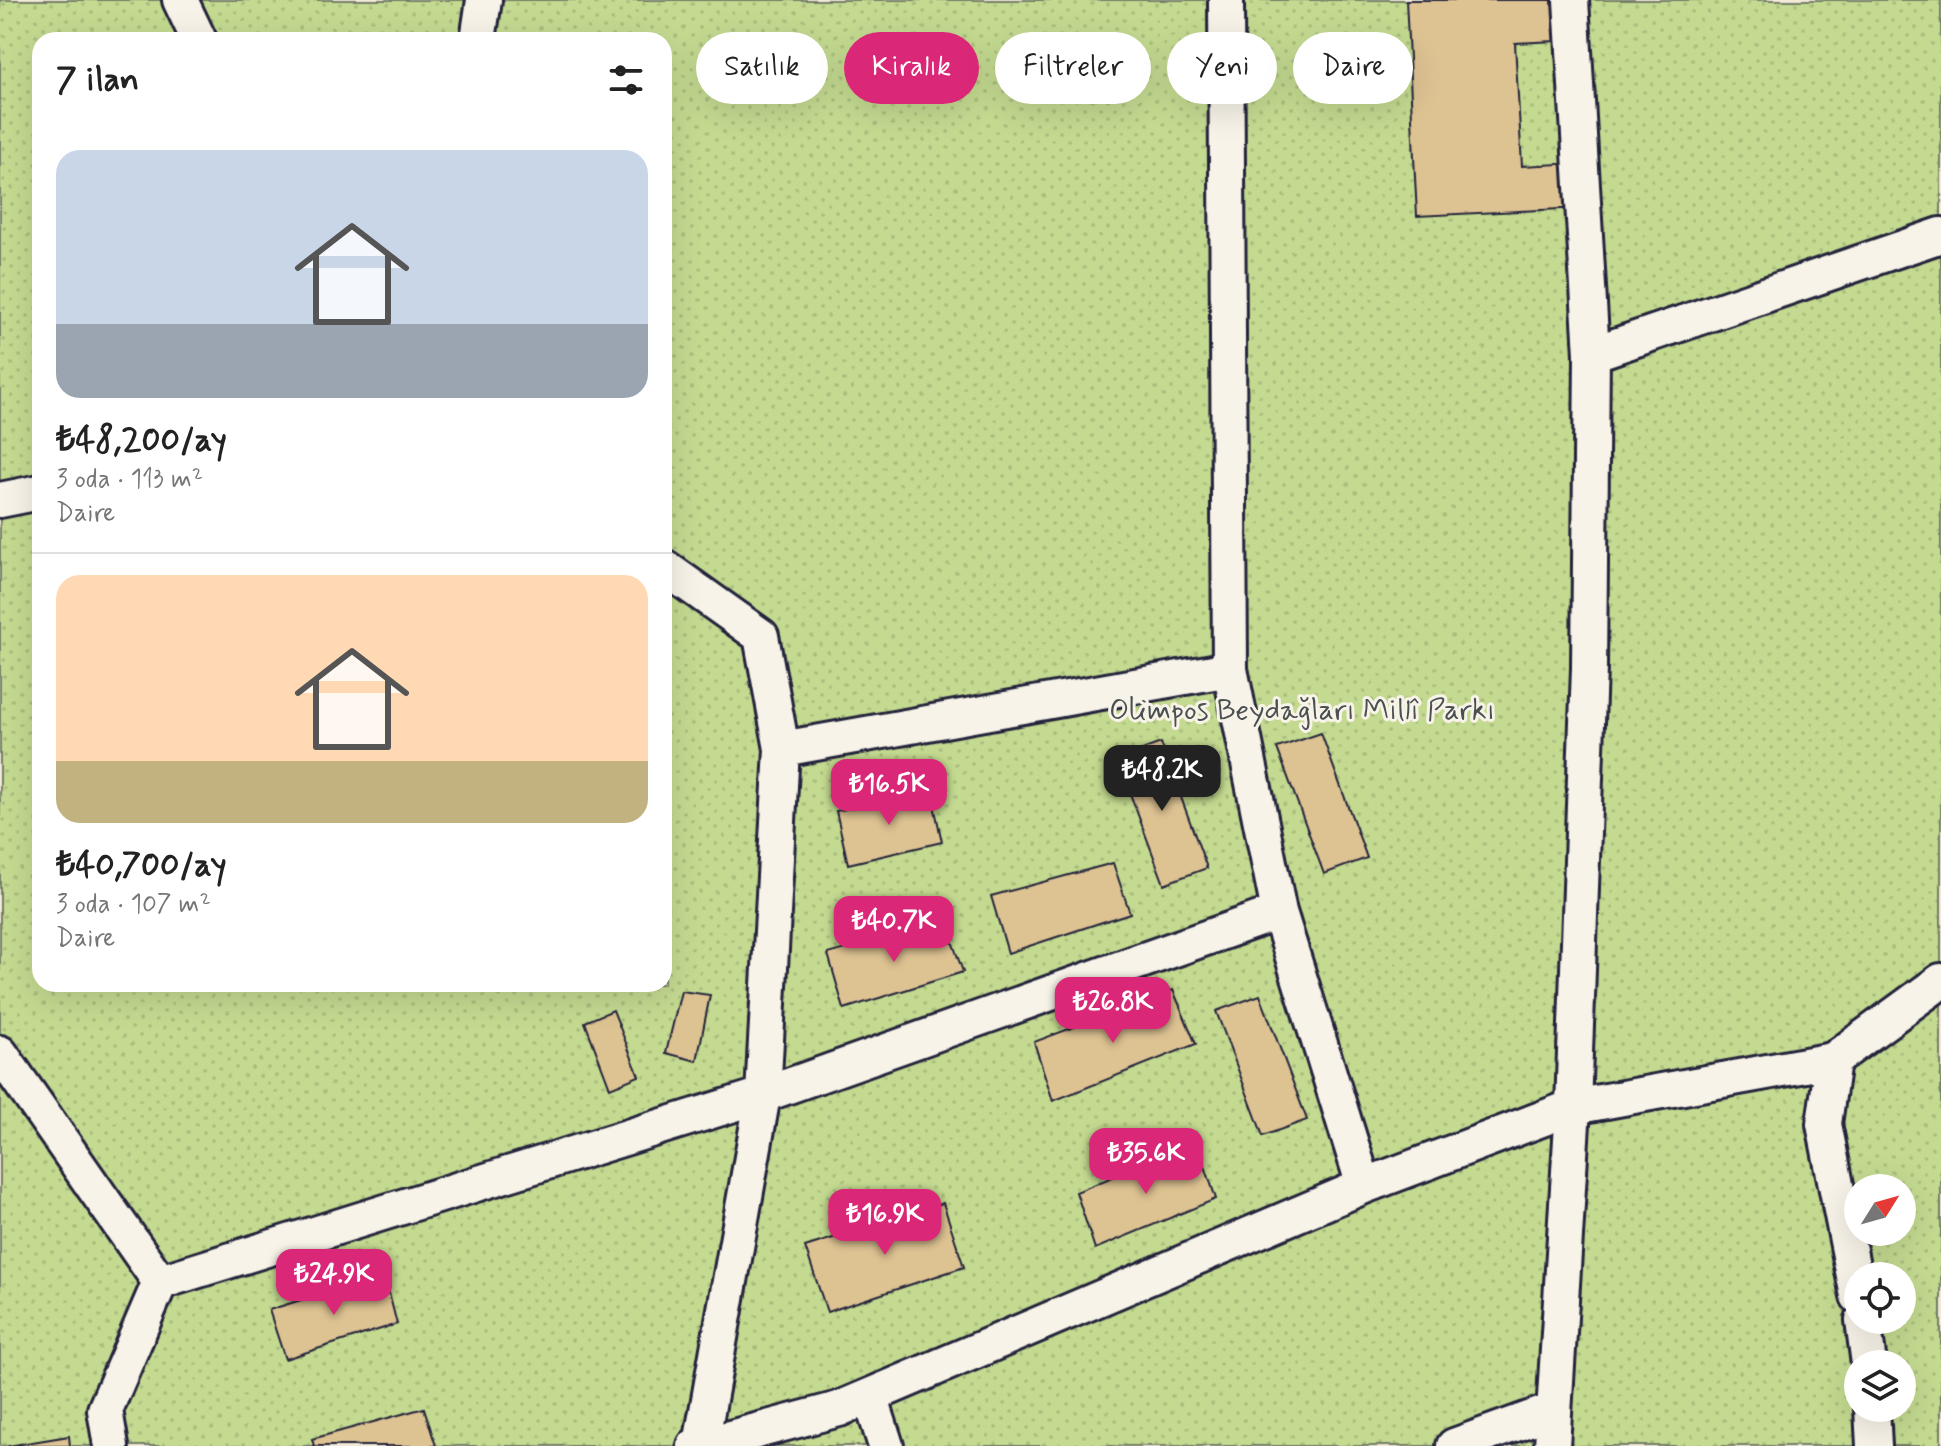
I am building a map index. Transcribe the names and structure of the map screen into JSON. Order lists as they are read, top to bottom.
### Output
{
  "parks": ["Olimpos Beydağları Millî Parkı"],
  "north": "top right",
  "page": {
    "chip": [
      "Satılık",
      "Kiralık",
      "Filtreler",
      "Yeni",
      "Daire"
    ],
    "heading": "7 ilan",
    "list": [
      {
        "name": "₺48,200/ay",
        "note": "3 oda · 113 m² · Daire"
      },
      {
        "name": "₺40,700/ay",
        "note": "3 oda · 107 m² · Daire"
      }
    ],
    "price": [
      "₺48.2K",
      "₺16.5K",
      "₺40.7K",
      "₺26.8K",
      "₺35.6K",
      "₺16.9K",
      "₺24.9K"
    ]
  }
}
